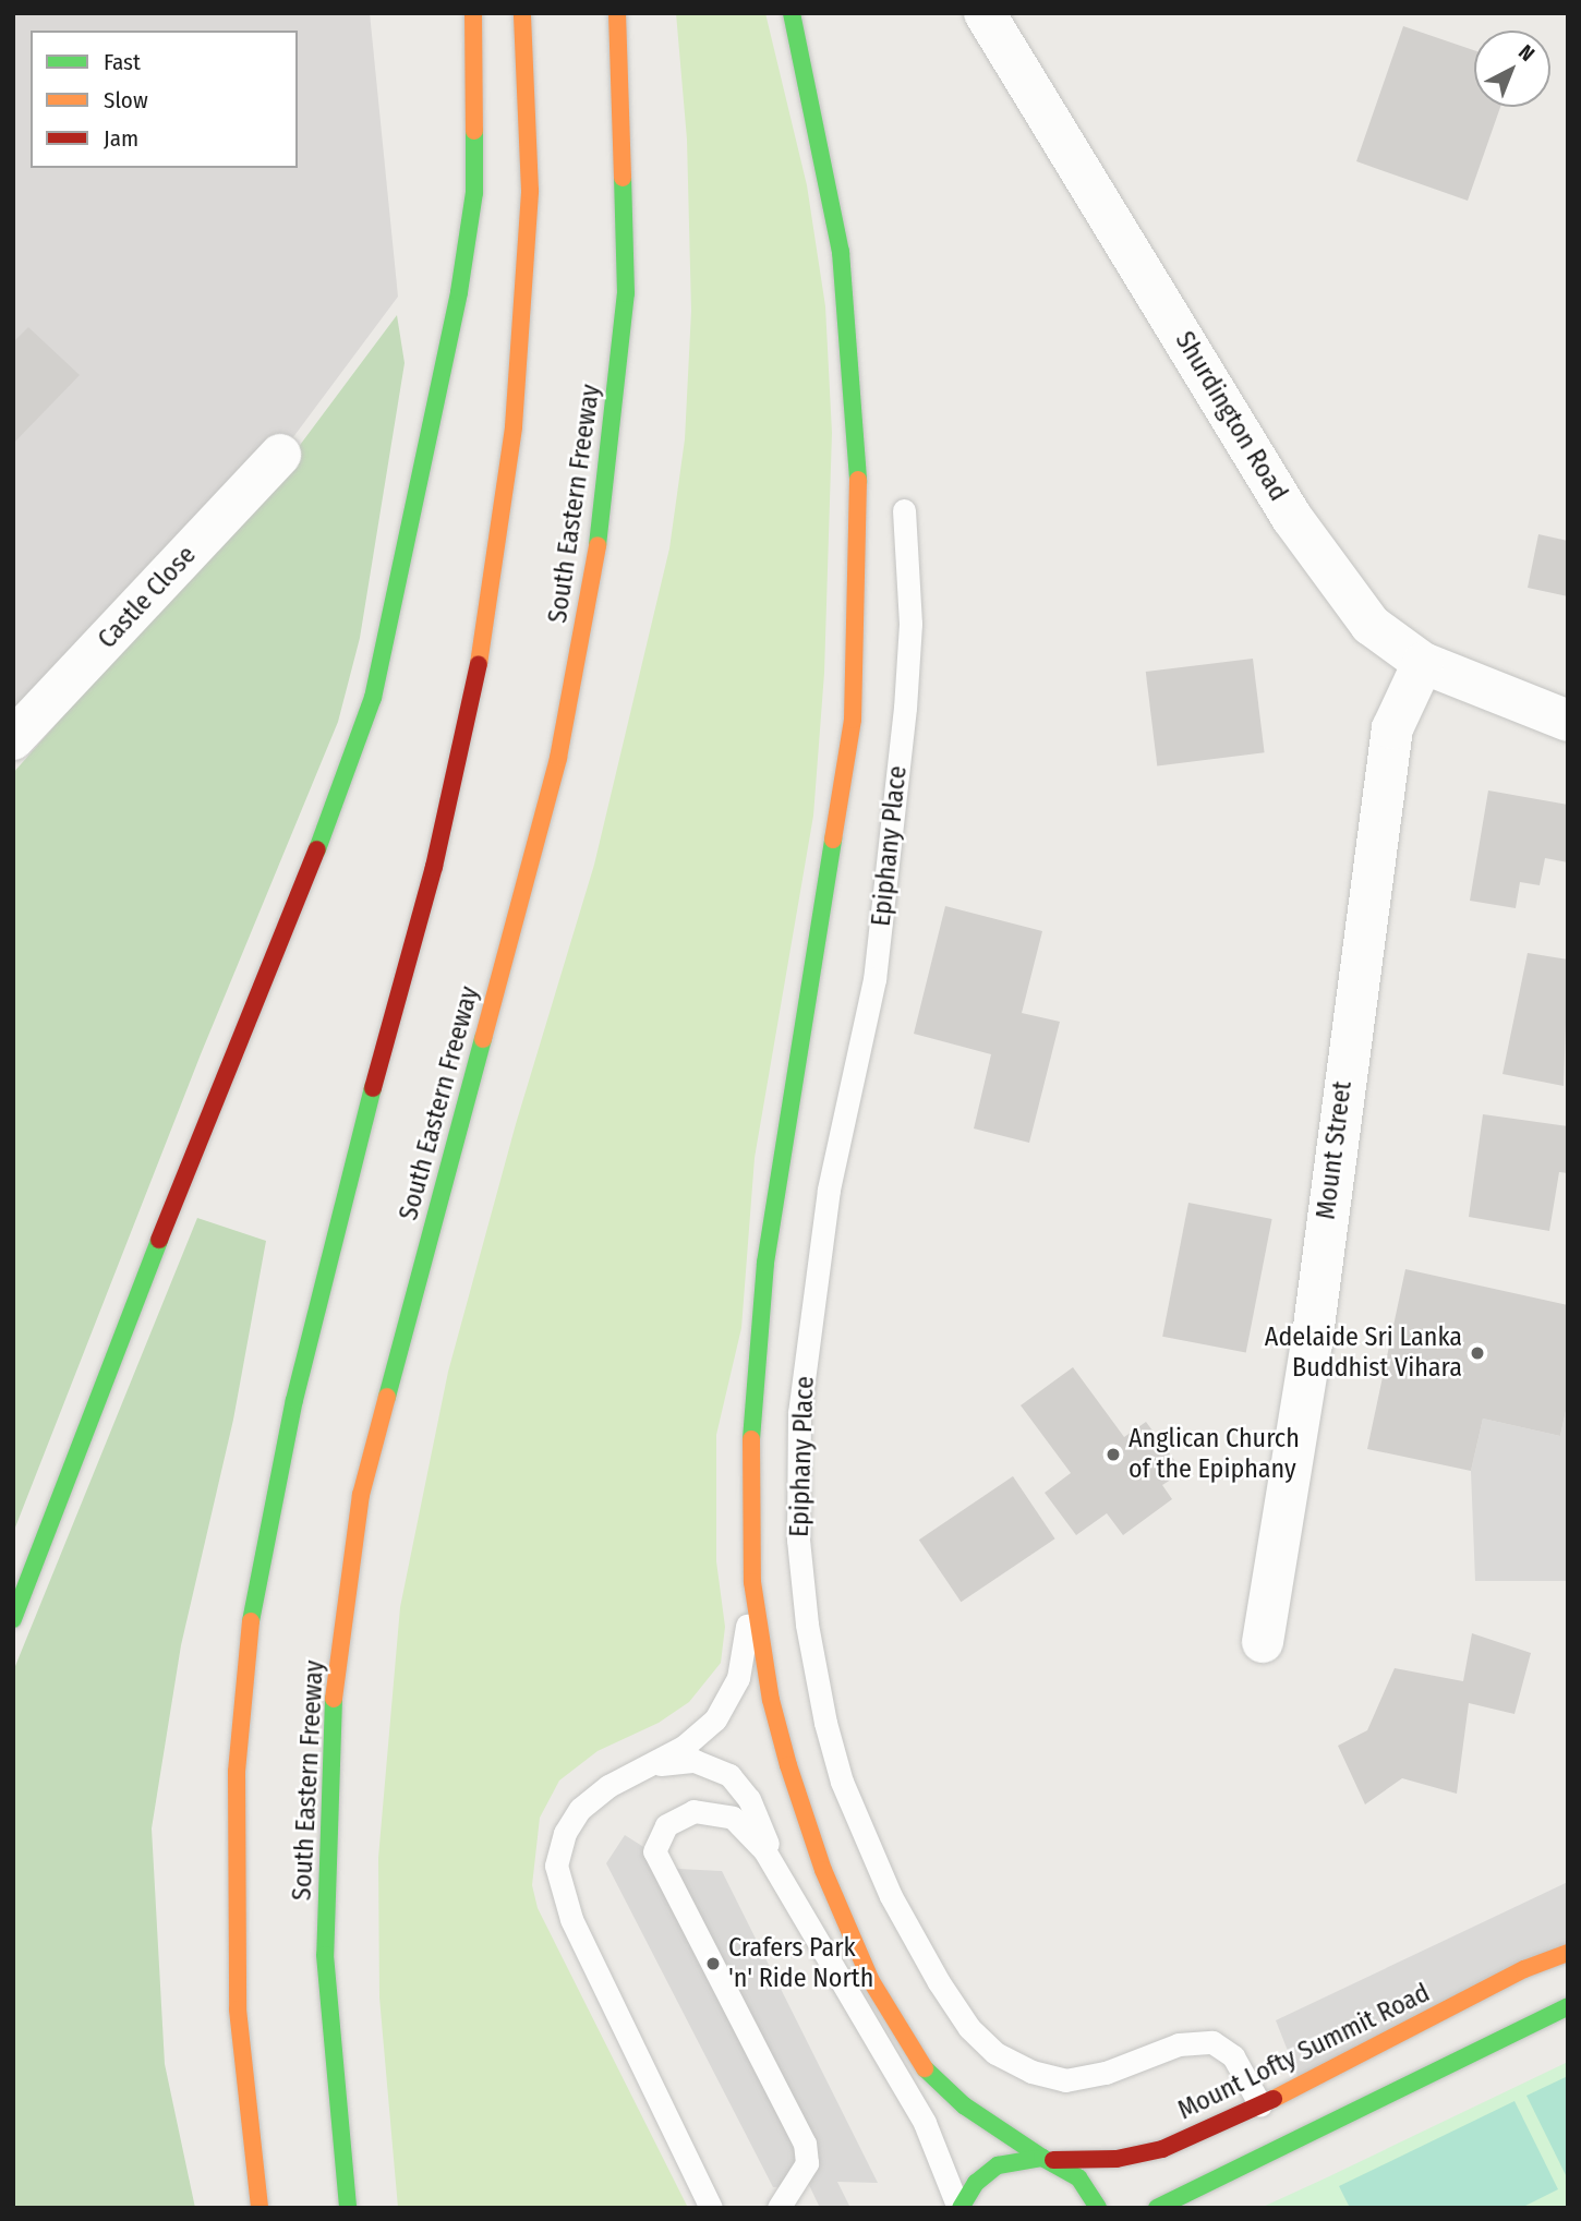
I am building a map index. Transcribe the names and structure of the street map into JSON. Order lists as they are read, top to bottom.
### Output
{
  "streets": {
    "main road": ["South Eastern Freeway", "Mount Lofty Summit Road"],
    "street": ["Shurdington Road", "Castle Close", "Mount Street"],
    "lane": ["Epiphany Place"]
  },
  "crossings": [
    ["Shurdington Road", "Mount Street"],
    ["Epiphany Place", "Mount Lofty Summit Road"]
  ],
  "places": ["Adelaide Sri Lanka Buddhist Vihara", "Anglican Church of the Epiphany", "Crafers Park 'n' Ride North"],
  "legend": ["Fast", "Slow", "Jam"],
  "north": "top right"
}
